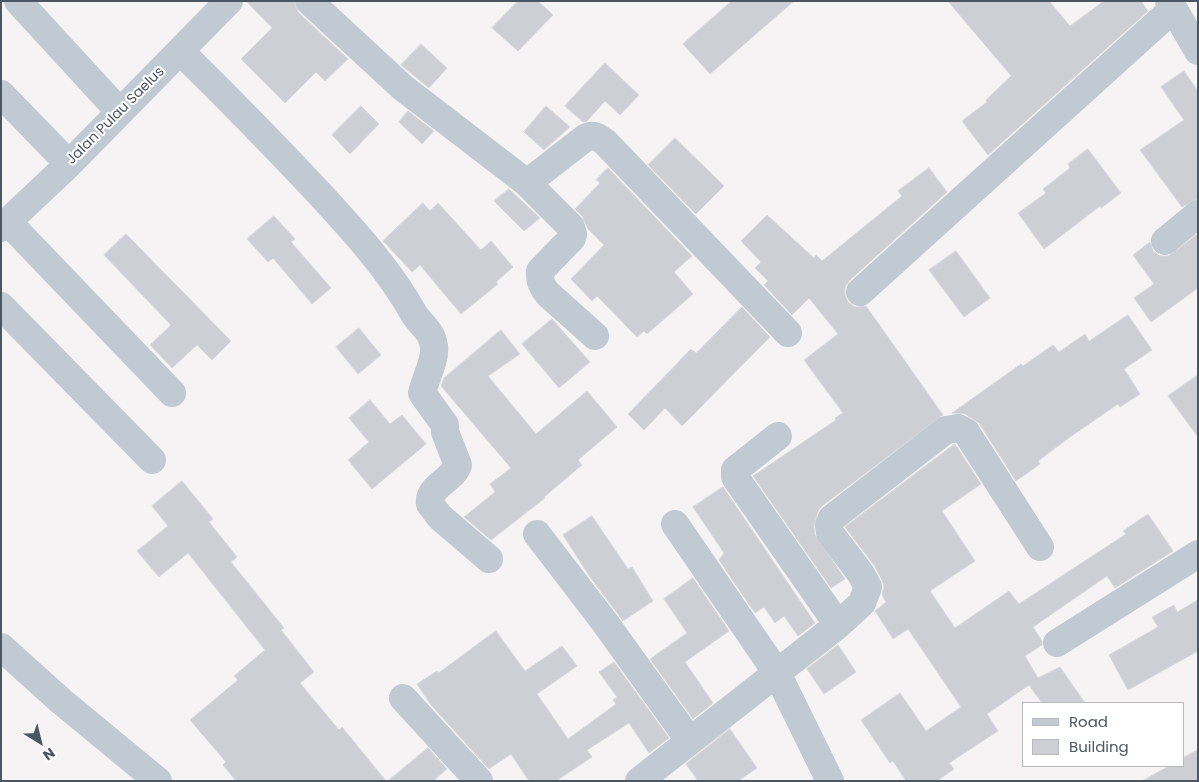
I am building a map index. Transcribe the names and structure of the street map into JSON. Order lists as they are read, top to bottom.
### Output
{
  "streets": {
    "street": ["Jalan Pulau Saelus"]
  },
  "legend": ["Road", "Building"],
  "north": "bottom right"
}
